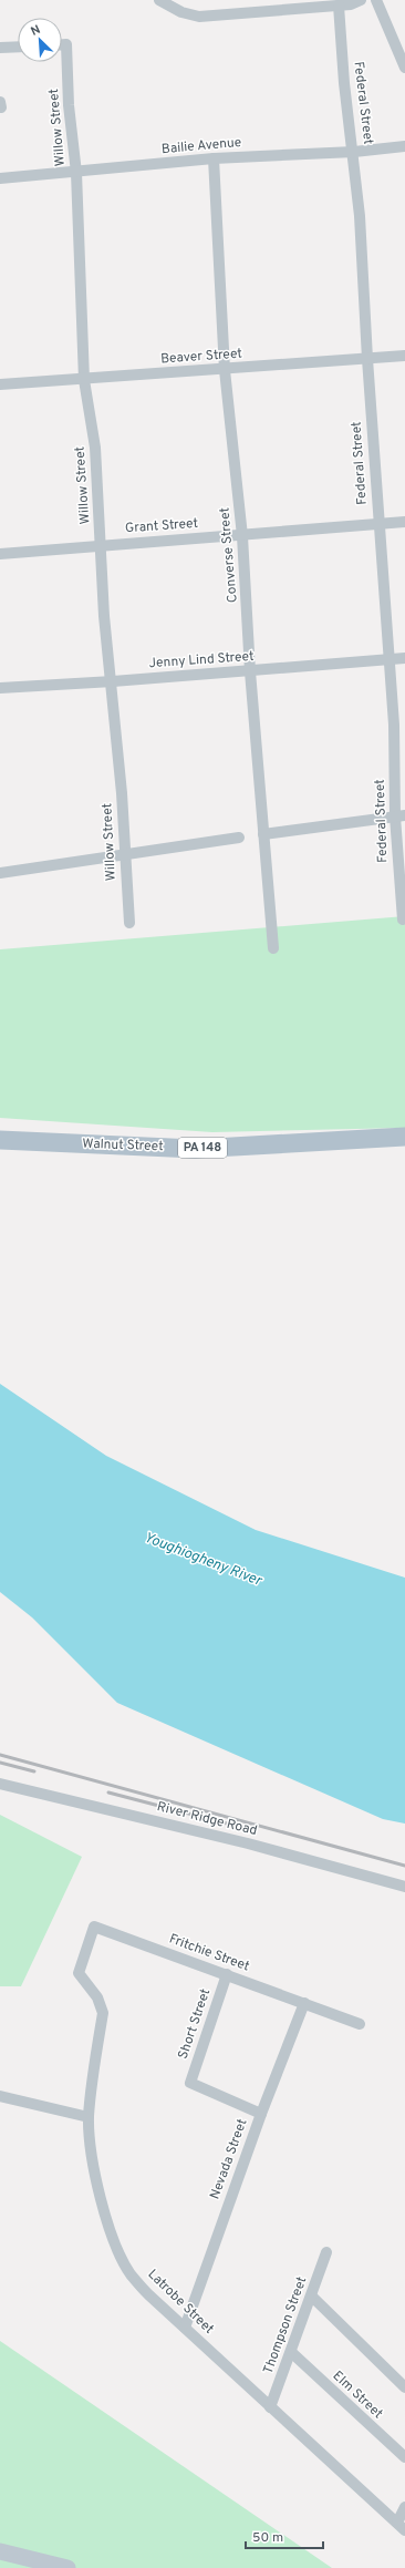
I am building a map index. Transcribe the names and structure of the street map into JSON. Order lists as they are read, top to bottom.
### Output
{
  "streets": {
    "main road": ["Walnut Street", "PA 148"],
    "street": [
      "Federal Street",
      "Willow Street",
      "Bailie Avenue",
      "Beaver Street",
      "Grant Street",
      "Converse Street",
      "Jenny Lind Street",
      "River Ridge Road",
      "Fritchie Street",
      "Short Street",
      "Nevada Street",
      "Latrobe Street",
      "Thompson Street",
      "Elm Street"
    ]
  },
  "crossings": [
    ["Federal Street", "Bailie Avenue"],
    ["Federal Street", "Beaver Street"],
    ["Federal Street", "Grant Street"],
    ["Federal Street", "Jenny Lind Street"],
    ["Willow Street", "Bailie Avenue"],
    ["Willow Street", "Beaver Street"],
    ["Willow Street", "Grant Street"],
    ["Willow Street", "Jenny Lind Street"],
    ["Bailie Avenue", "Converse Street"],
    ["Beaver Street", "Converse Street"],
    ["Grant Street", "Converse Street"],
    ["Converse Street", "Jenny Lind Street"],
    ["Fritchie Street", "Short Street"],
    ["Fritchie Street", "Nevada Street"],
    ["Fritchie Street", "Latrobe Street"],
    ["Short Street", "Nevada Street"],
    ["Nevada Street", "Latrobe Street"],
    ["Latrobe Street", "Thompson Street"],
    ["Thompson Street", "Elm Street"]
  ],
  "water": ["Youghiogheny River"],
  "scale_bar": "50 m",
  "north": "top left"
}
